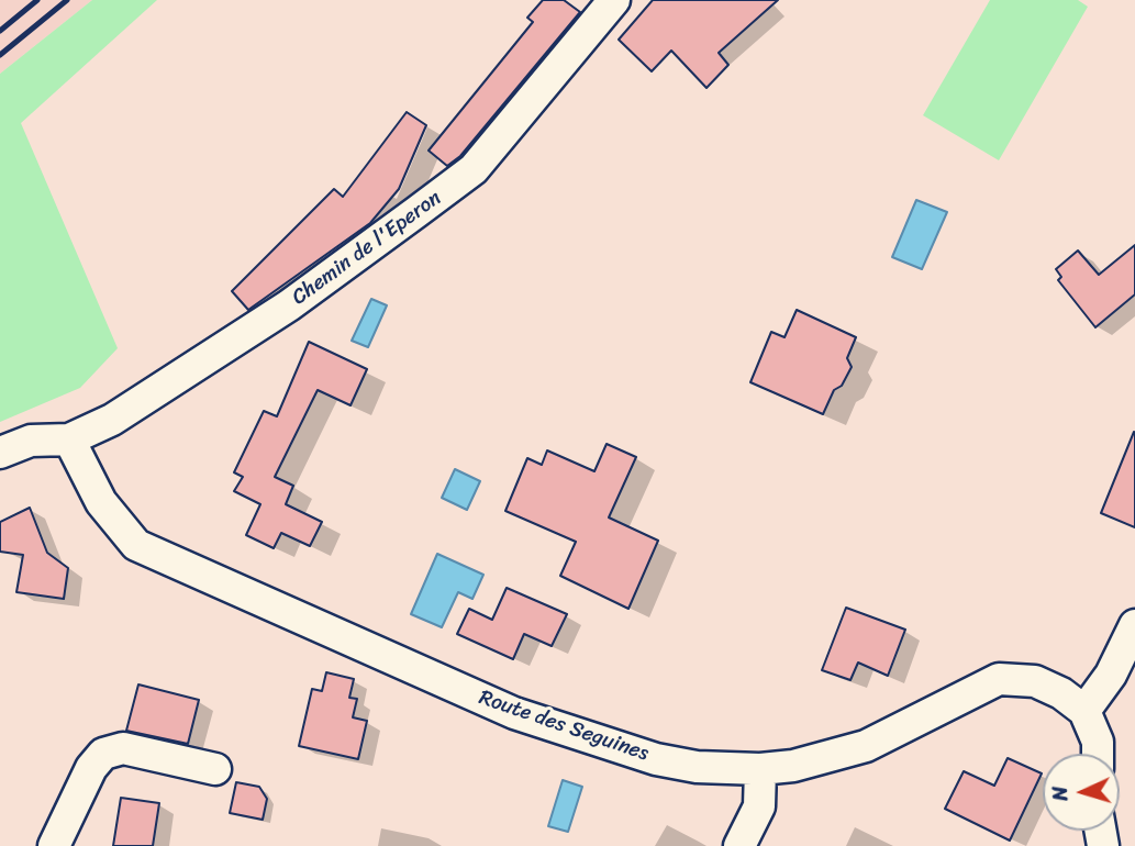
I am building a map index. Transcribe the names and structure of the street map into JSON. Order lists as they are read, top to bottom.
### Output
{
  "streets": {
    "street": ["Chemin de l'Eperon", "Route des Seguines"]
  },
  "crossings": [
    ["Chemin de l'Eperon", "Route des Seguines"]
  ],
  "north": "left"
}
